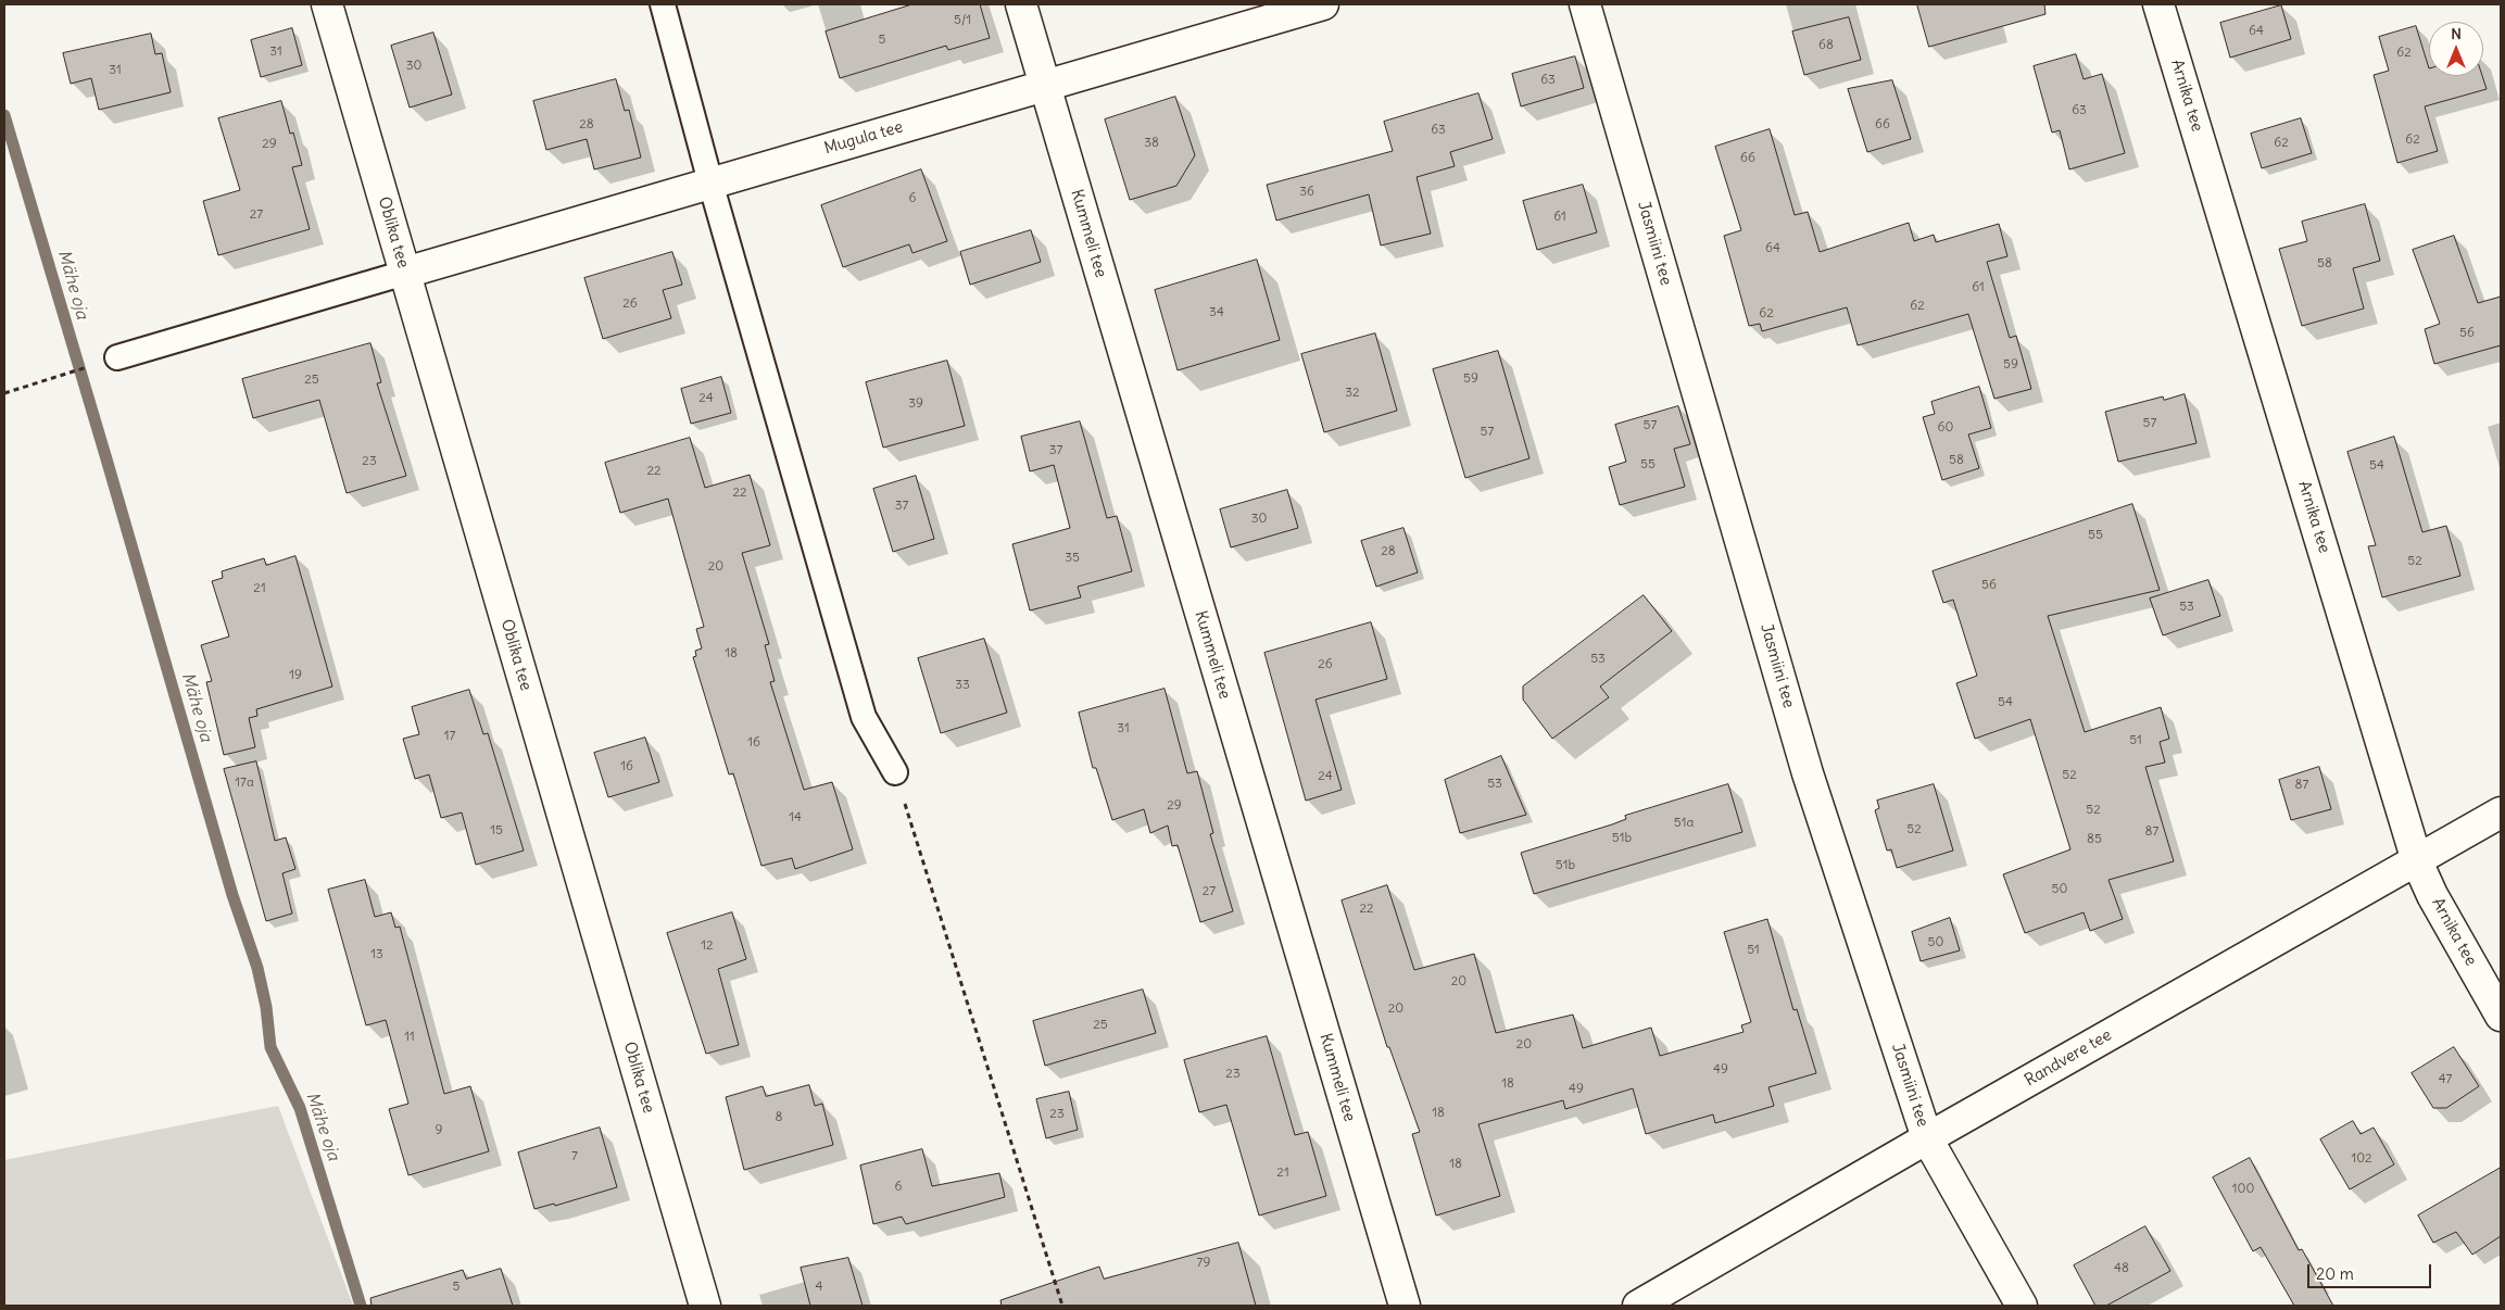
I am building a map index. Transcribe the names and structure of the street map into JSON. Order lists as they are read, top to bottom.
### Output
{
  "streets": {
    "street": [
      "Arnika tee",
      "Mugula tee",
      "Oblika tee",
      "Kummeli tee",
      "Jasmiini tee",
      "Randvere tee"
    ]
  },
  "crossings": [
    ["Arnika tee", "Randvere tee"],
    ["Mugula tee", "Oblika tee"],
    ["Mugula tee", "Kummeli tee"],
    ["Jasmiini tee", "Randvere tee"]
  ],
  "water": ["Mähe oja"],
  "house_numbers": [
    "5/1",
    "64",
    "5",
    "68",
    "31",
    "62",
    "30",
    "31",
    "63",
    "63",
    "28",
    "66",
    "63",
    "62",
    "38",
    "62",
    "29",
    "66",
    "36",
    "6",
    "27",
    "61",
    "64",
    "58",
    "61",
    "26",
    "62",
    "34",
    "62",
    "56",
    "59",
    "59",
    "25",
    "32",
    "24",
    "39",
    "57",
    "57",
    "60",
    "57",
    "37",
    "58",
    "23",
    "55",
    "54",
    "22",
    "22",
    "37",
    "30",
    "55",
    "28",
    "35",
    "52",
    "20",
    "56",
    "21",
    "53",
    "18",
    "53",
    "26",
    "19",
    "33",
    "54",
    "31",
    "17",
    "51",
    "16",
    "16",
    "52",
    "24",
    "17a",
    "53",
    "87",
    "29",
    "52",
    "14",
    "51a",
    "52",
    "15",
    "87",
    "51b",
    "85",
    "51b",
    "50",
    "27",
    "22",
    "50",
    "12",
    "51",
    "13",
    "20",
    "20",
    "25",
    "11",
    "20",
    "49",
    "23",
    "47",
    "18",
    "49",
    "18",
    "23",
    "8",
    "9",
    "7",
    "102",
    "18",
    "21",
    "6",
    "100",
    "79",
    "48",
    "5",
    "4"
  ],
  "scale_bar": "20 m",
  "north": "top"
}
